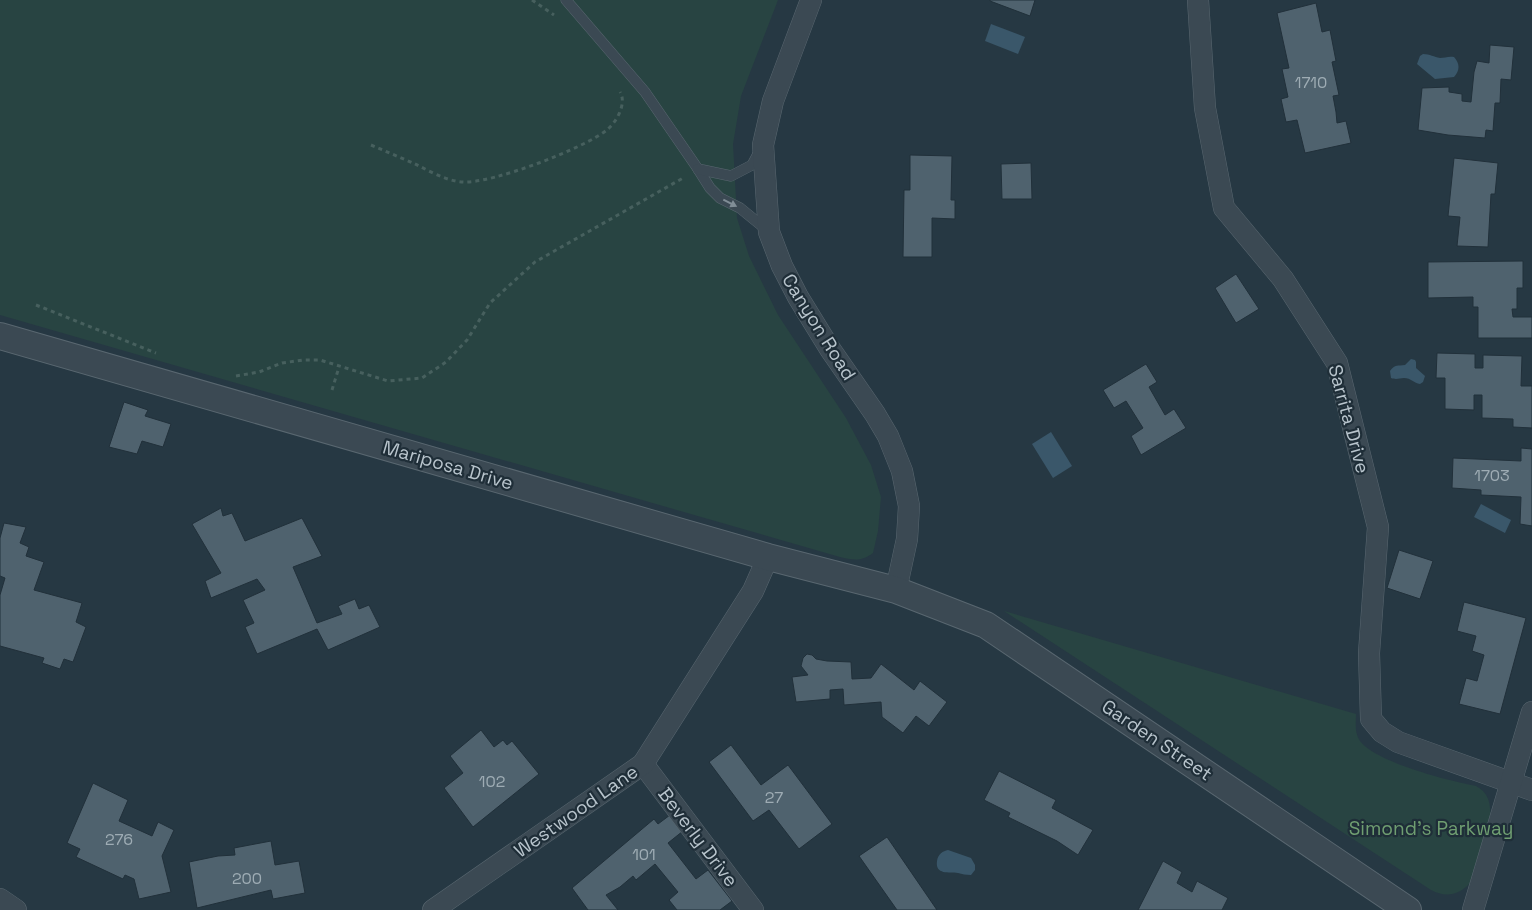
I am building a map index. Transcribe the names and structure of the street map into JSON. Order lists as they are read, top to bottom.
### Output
{
  "streets": {
    "street": [
      "Canyon Road",
      "Sarrita Drive",
      "Mariposa Drive",
      "Garden Street",
      "Westwood Lane",
      "Beverly Drive"
    ]
  },
  "crossings": [
    ["Canyon Road", "Mariposa Drive"],
    ["Canyon Road", "Garden Street"],
    ["Mariposa Drive", "Garden Street"],
    ["Mariposa Drive", "Westwood Lane"],
    ["Westwood Lane", "Beverly Drive"]
  ],
  "parks": ["Simond's Parkway"],
  "house_numbers": [
    "1710",
    "1703",
    "102",
    "27",
    "276",
    "101",
    "200"
  ]
}
